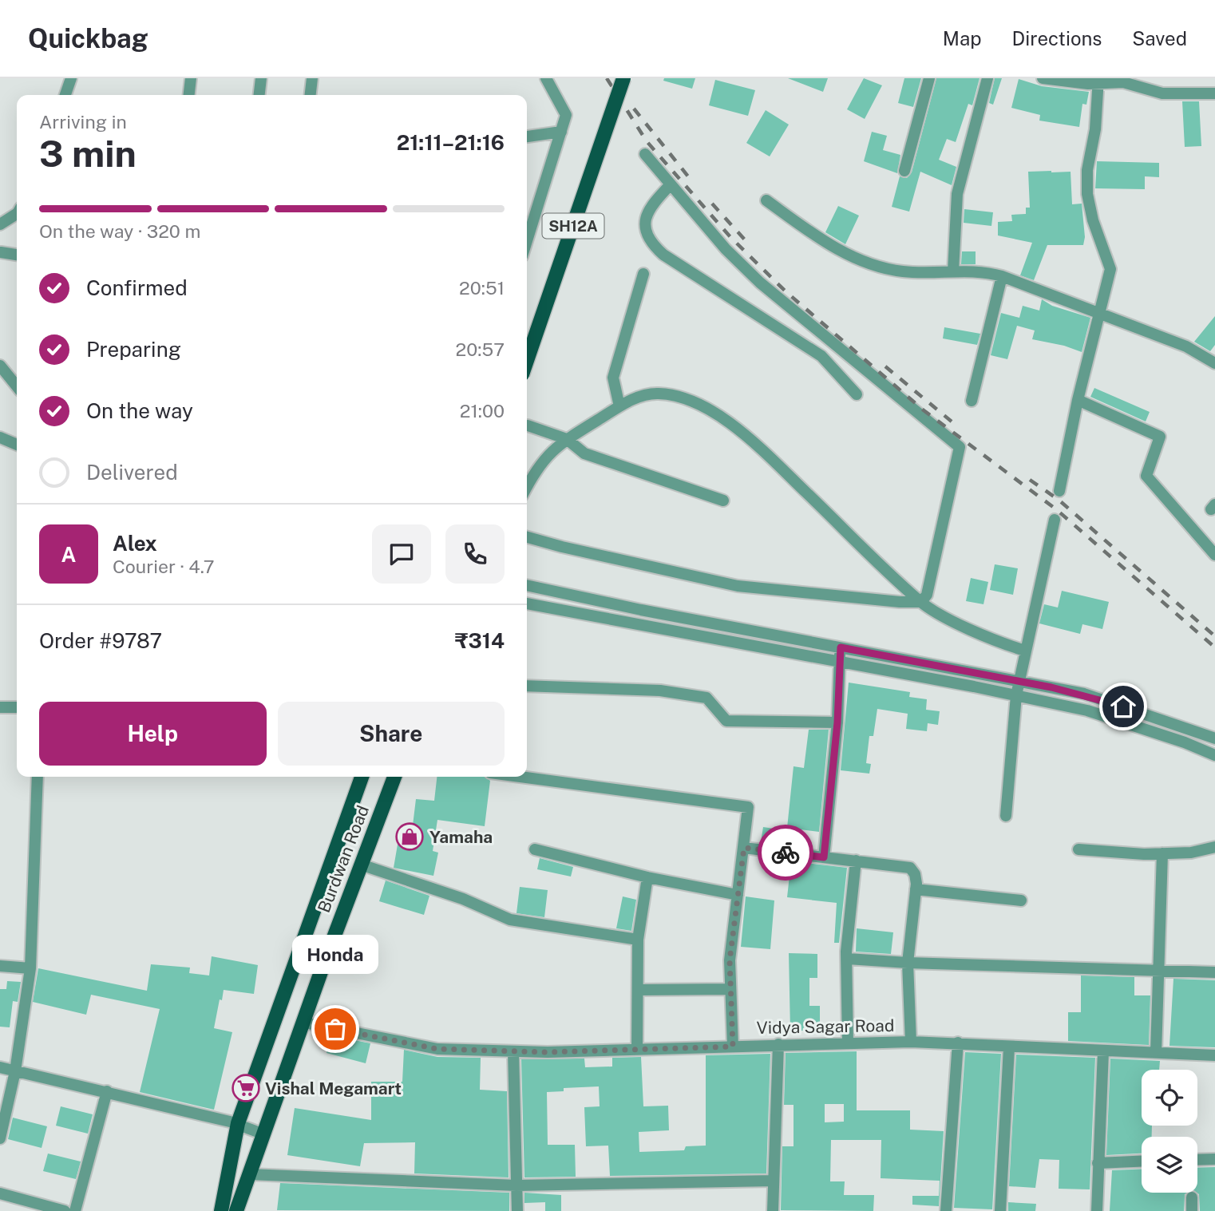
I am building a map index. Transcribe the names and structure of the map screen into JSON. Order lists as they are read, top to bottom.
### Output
{
  "streets": {
    "main road": ["SH12A", "Burdwan Road"],
    "street": ["Vidya Sagar Road"]
  },
  "crossings": [
    ["Burdwan Road", "Vidya Sagar Road"]
  ],
  "places": {
    "shop": ["Yamaha"],
    "other": ["Honda"],
    "supermarket": ["Vishal Megamart"]
  },
  "page": {
    "header": "Quickbag",
    "nav": ["Map", "Directions", "Saved"],
    "heading": ["3 min", "Arriving in", "21:11–21:16"],
    "panel": [
      "Alex",
      "Courier · 4.7",
      "Order #9787",
      "₹314"
    ],
    "bar": "On the way · 320 m",
    "list": [
      ["Confirmed", "20:51"],
      ["Preparing", "20:57"],
      ["On the way", "21:00"],
      "Delivered"
    ],
    "round": "A",
    "buttons": ["Help", "Share"],
    "bubble": "Honda"
  }
}
